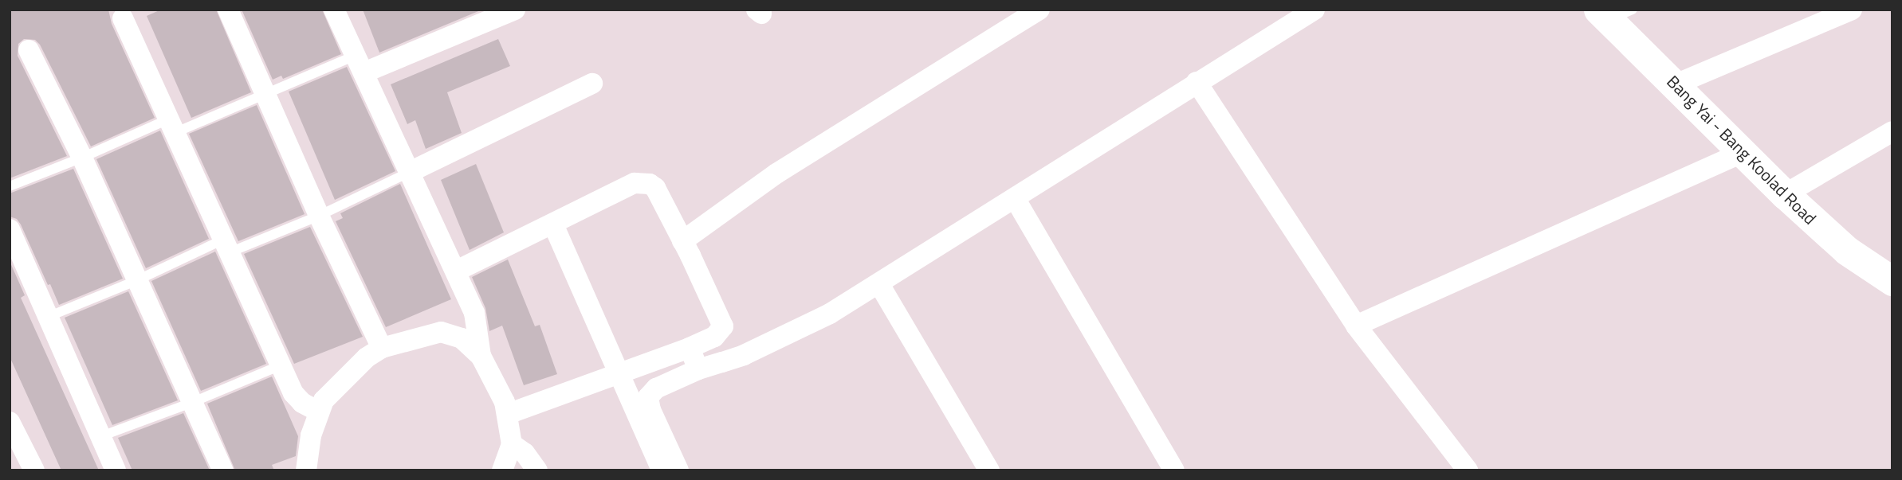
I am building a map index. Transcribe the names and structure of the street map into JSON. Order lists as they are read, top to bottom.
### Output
{
  "streets": {
    "street": ["Bang Yai - Bang Koolad Road"]
  }
}
